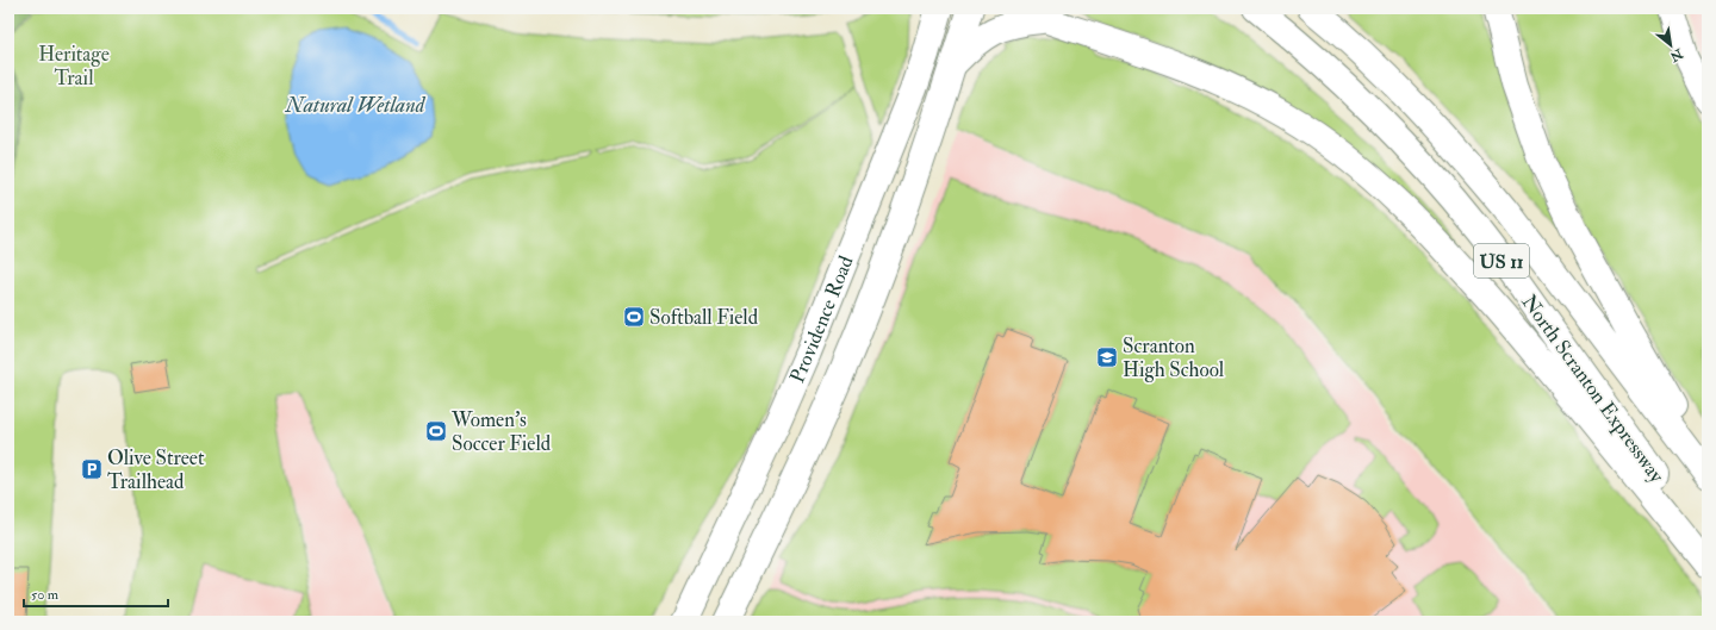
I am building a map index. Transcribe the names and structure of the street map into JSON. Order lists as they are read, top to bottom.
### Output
{
  "streets": {
    "main road": ["US 11", "Providence Road", "North Scranton Expressway"]
  },
  "water": ["Natural Wetland"],
  "parks": ["Heritage Trail"],
  "places": {
    "sports": ["Softball Field", "Women's Soccer Field"],
    "school or university": ["Scranton High School"],
    "parking": ["Olive Street Trailhead"]
  },
  "scale_bar": "50 m",
  "north": "bottom right"
}
